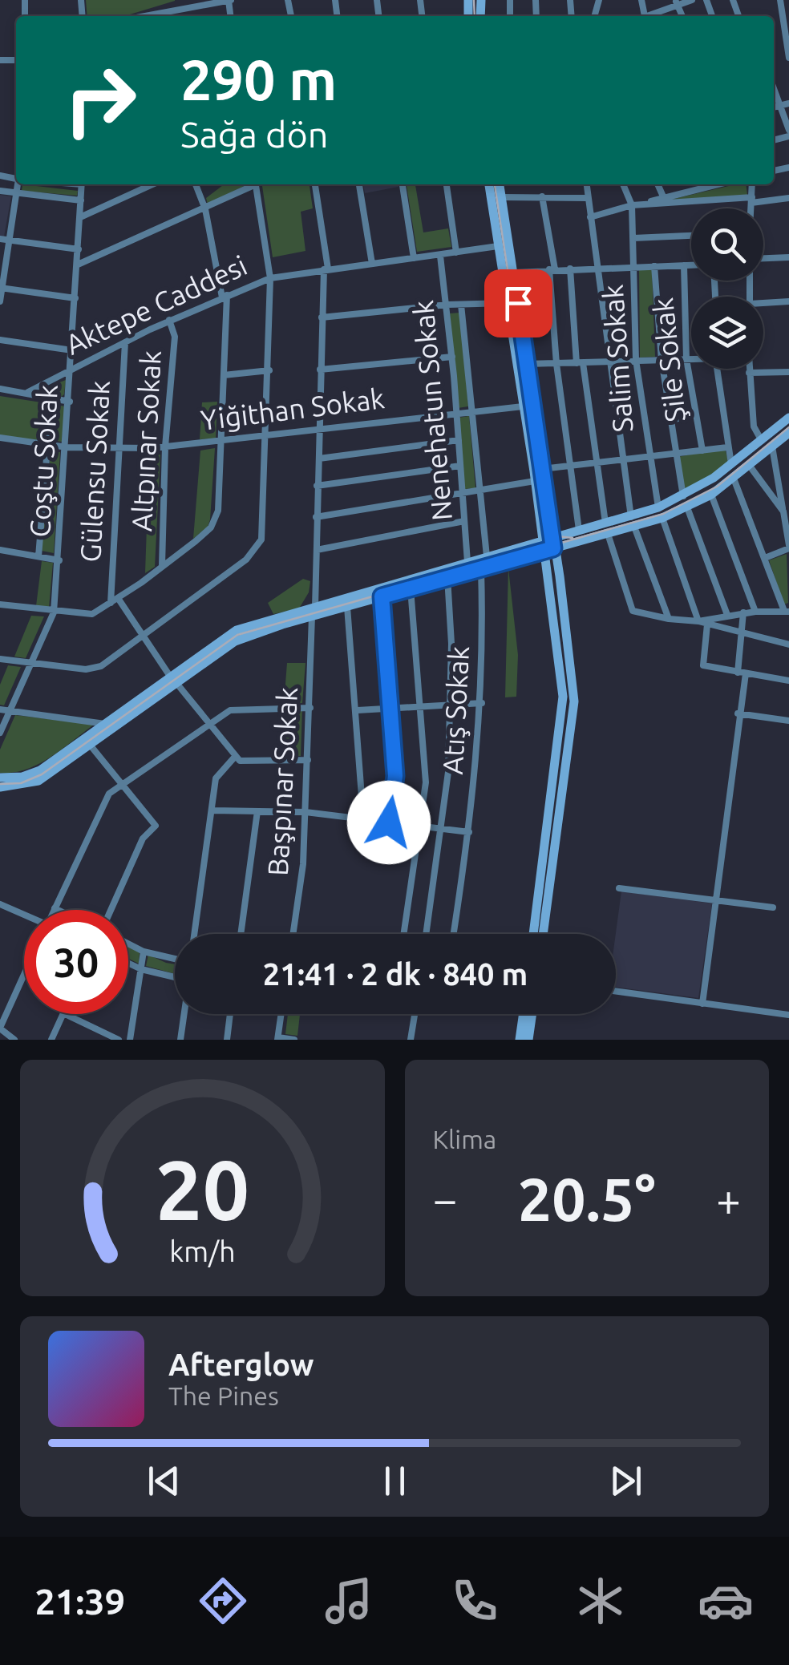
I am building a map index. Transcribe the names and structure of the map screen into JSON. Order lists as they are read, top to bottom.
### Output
{
  "streets": {
    "street": [
      "Aktepe Caddesi",
      "Salim Sokak",
      "Şile Sokak",
      "Yiğithan Sokak",
      "Nenehatun Sokak",
      "Altpınar Sokak",
      "Coştu Sokak",
      "Gülensu Sokak",
      "Atış Sokak",
      "Başpınar Sokak"
    ]
  },
  "crossings": [
    ["Aktepe Caddesi", "Nenehatun Sokak"],
    ["Aktepe Caddesi", "Altpınar Sokak"],
    ["Aktepe Caddesi", "Coştu Sokak"],
    ["Aktepe Caddesi", "Gülensu Sokak"],
    ["Aktepe Caddesi", "Başpınar Sokak"],
    ["Yiğithan Sokak", "Nenehatun Sokak"],
    ["Yiğithan Sokak", "Altpınar Sokak"],
    ["Yiğithan Sokak", "Coştu Sokak"],
    ["Yiğithan Sokak", "Gülensu Sokak"],
    ["Yiğithan Sokak", "Başpınar Sokak"]
  ],
  "page": {
    "turn": ["290 m", "Sağa dön"],
    "limit": "30",
    "trip": "21:41 · 2 dk · 840 m",
    "tile": "Klima",
    "heat": ["−", "20.5°", "+"],
    "song": ["Afterglow", "The Pines"],
    "tabs": "21:39",
    "gauge": ["20", "km/h"]
  }
}
